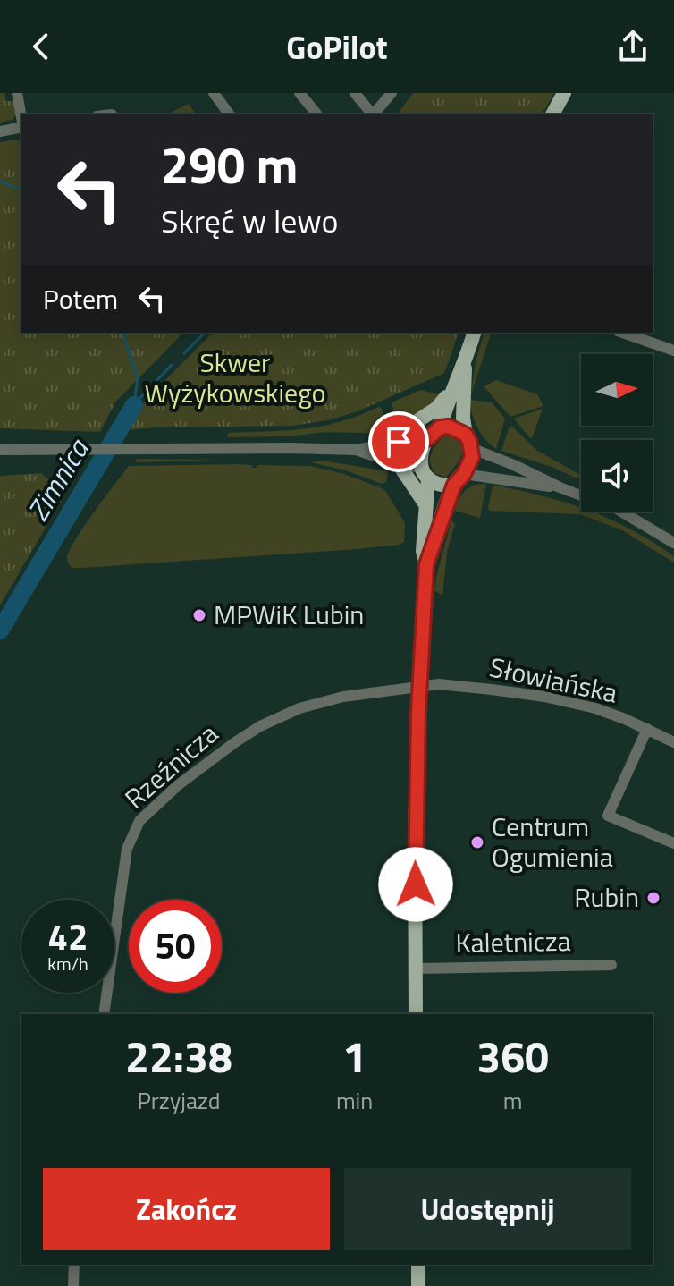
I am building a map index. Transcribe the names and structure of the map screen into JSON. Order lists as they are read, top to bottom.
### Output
{
  "streets": {
    "street": ["Słowiańska", "Rzeźnicza", "Kaletnicza"]
  },
  "crossings": [
    ["Słowiańska", "Rzeźnicza"]
  ],
  "water": ["Zimnica"],
  "parks": ["Skwer Wyżykowskiego"],
  "places": ["MPWiK Lubin", "Centrum Ogumienia", "Rubin"],
  "north": "right",
  "page": {
    "header": "GoPilot",
    "turn": ["290 m", "Skręć w lewo"],
    "then": "Potem",
    "speed": "42 km/h",
    "limit": "50",
    "eta": [
      "22:38",
      "Przyjazd",
      "1",
      "min",
      "360",
      "m"
    ],
    "buttons": ["Zakończ", "Udostępnij"]
  }
}
